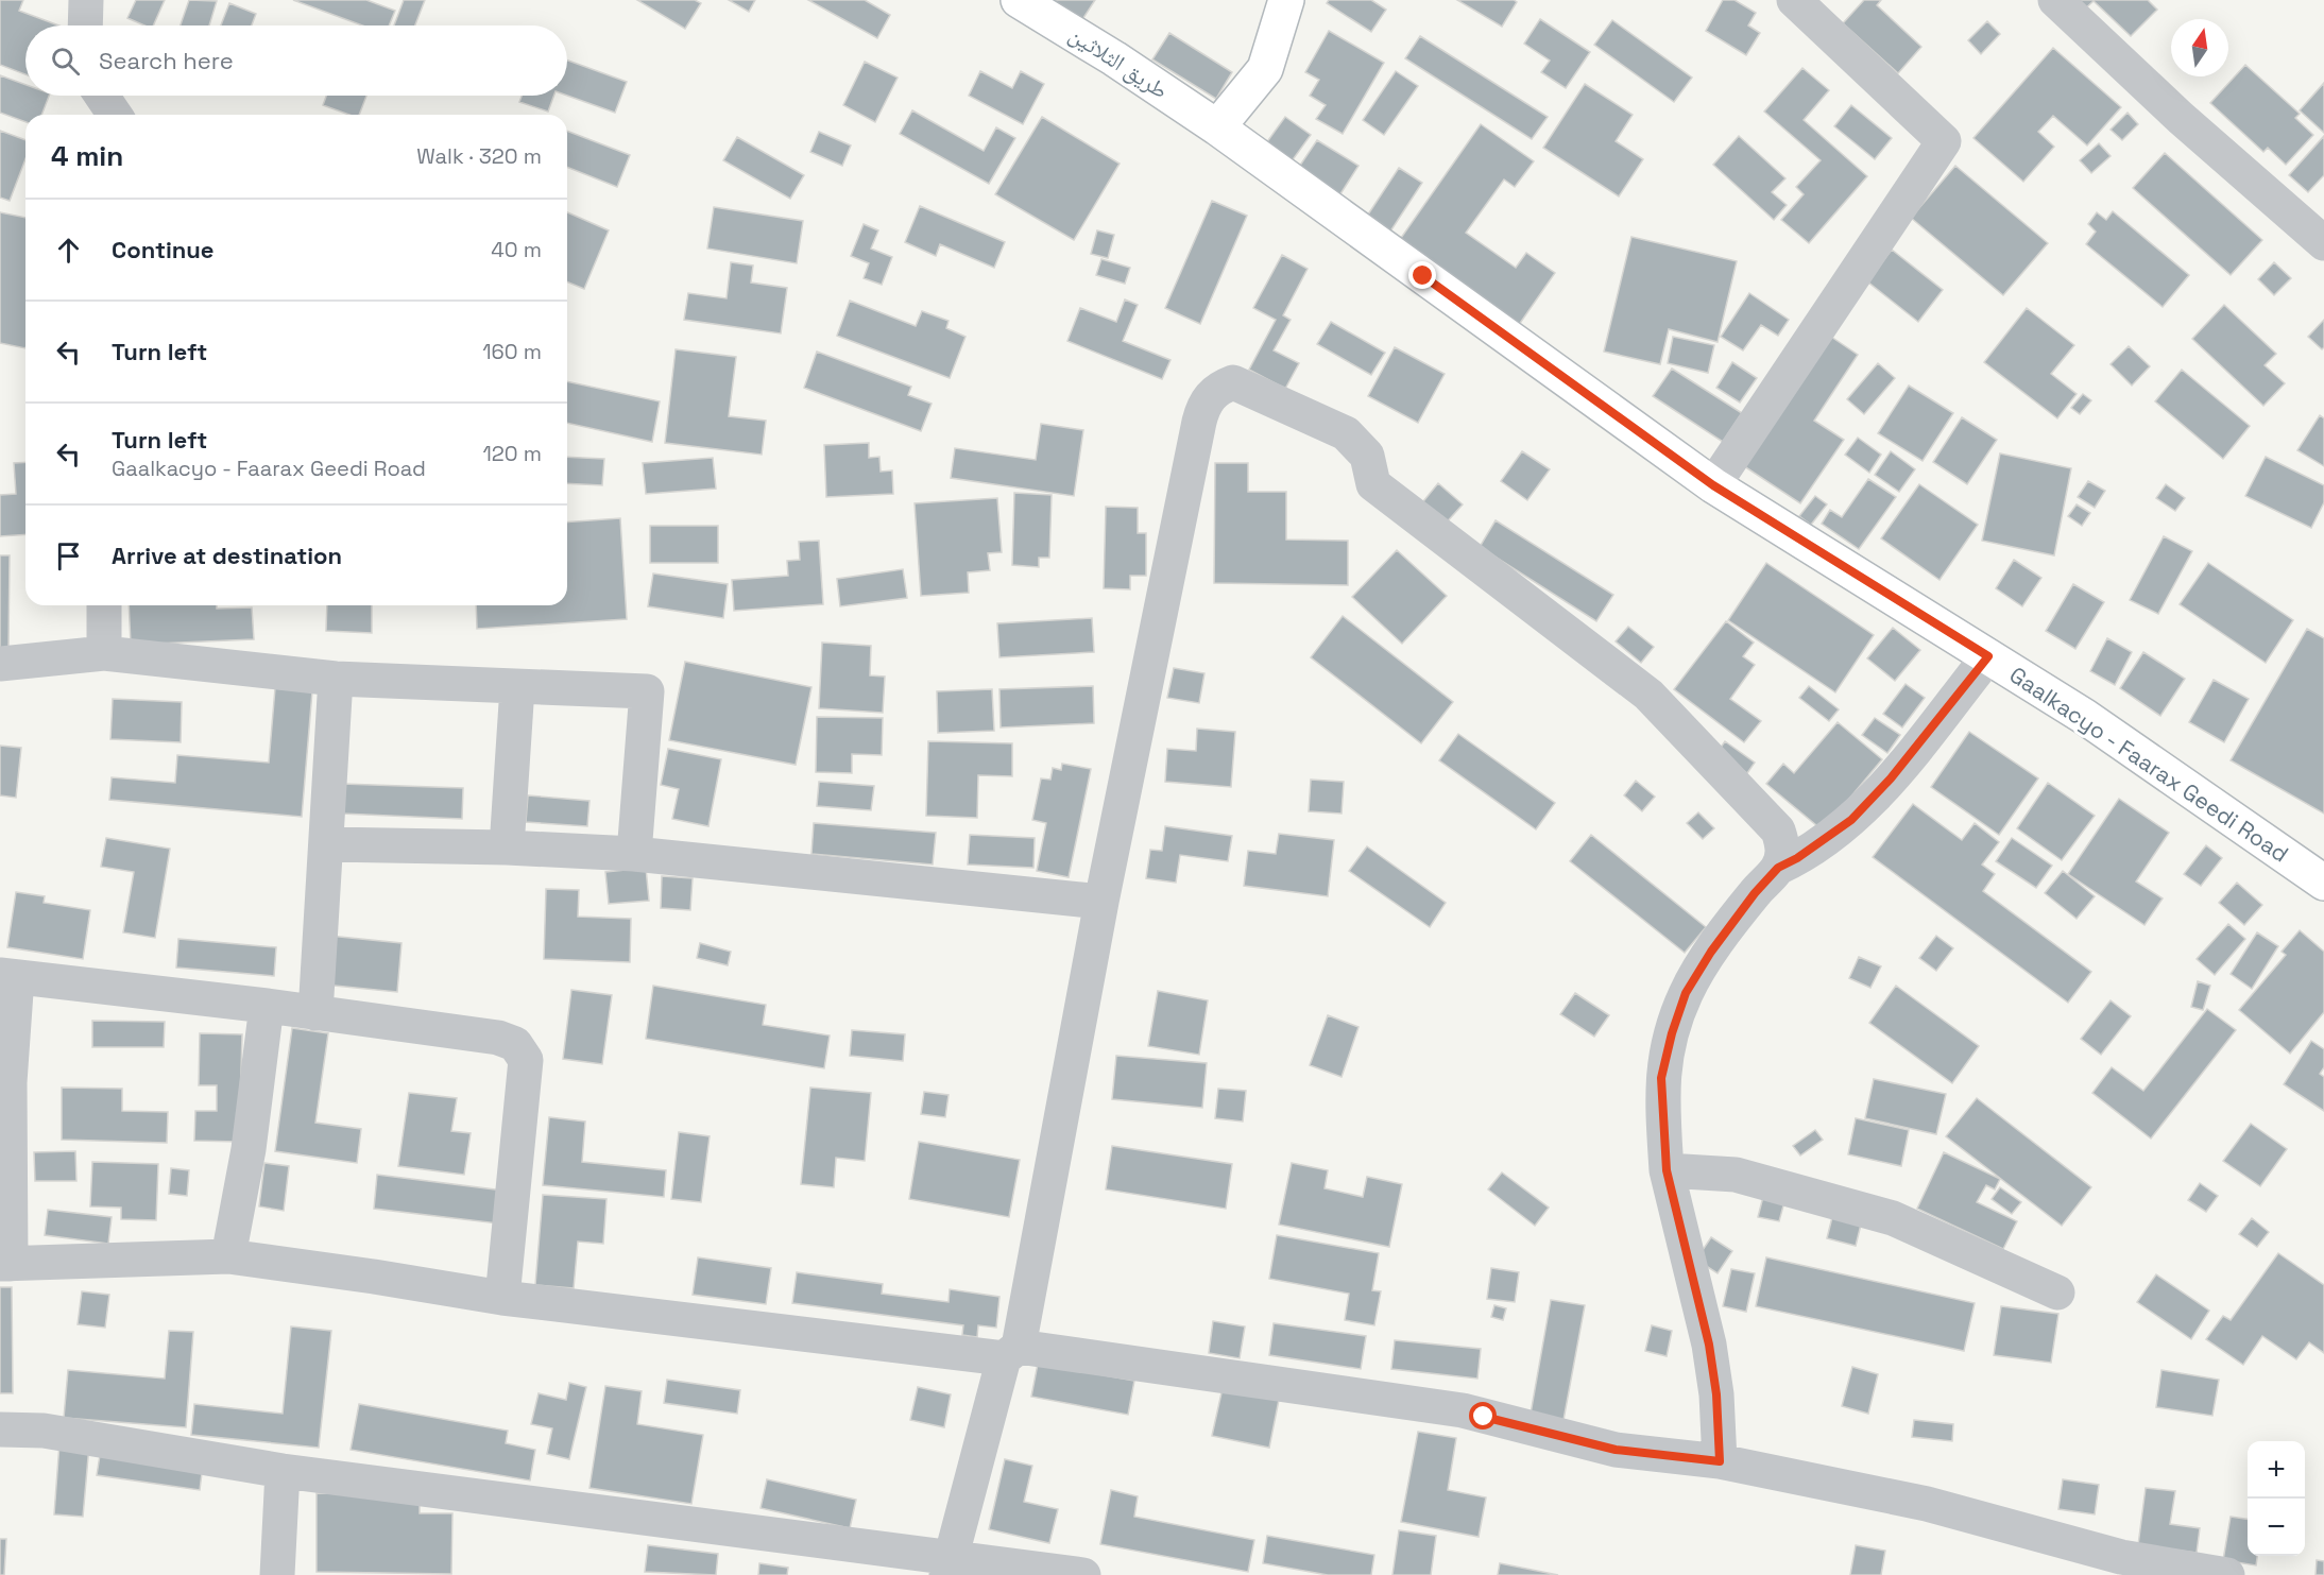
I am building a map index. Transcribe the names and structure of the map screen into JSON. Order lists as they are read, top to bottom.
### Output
{
  "streets": {
    "main road": ["طريق الثلاثين", "Gaalkacyo - Faarax Geedi Road"]
  },
  "crossings": [
    ["طريق الثلاثين", "Gaalkacyo - Faarax Geedi Road"]
  ],
  "north": "top",
  "page": {
    "search": "Search here",
    "heading": ["4 min", "Walk · 320 m"],
    "list": [
      ["Continue", "40 m"],
      ["Turn left", "160 m"],
      ["Turn left", "Gaalkacyo - Faarax Geedi Road", "120 m"],
      "Arrive at destination"
    ],
    "map_buttons": ["+", "−"]
  }
}
